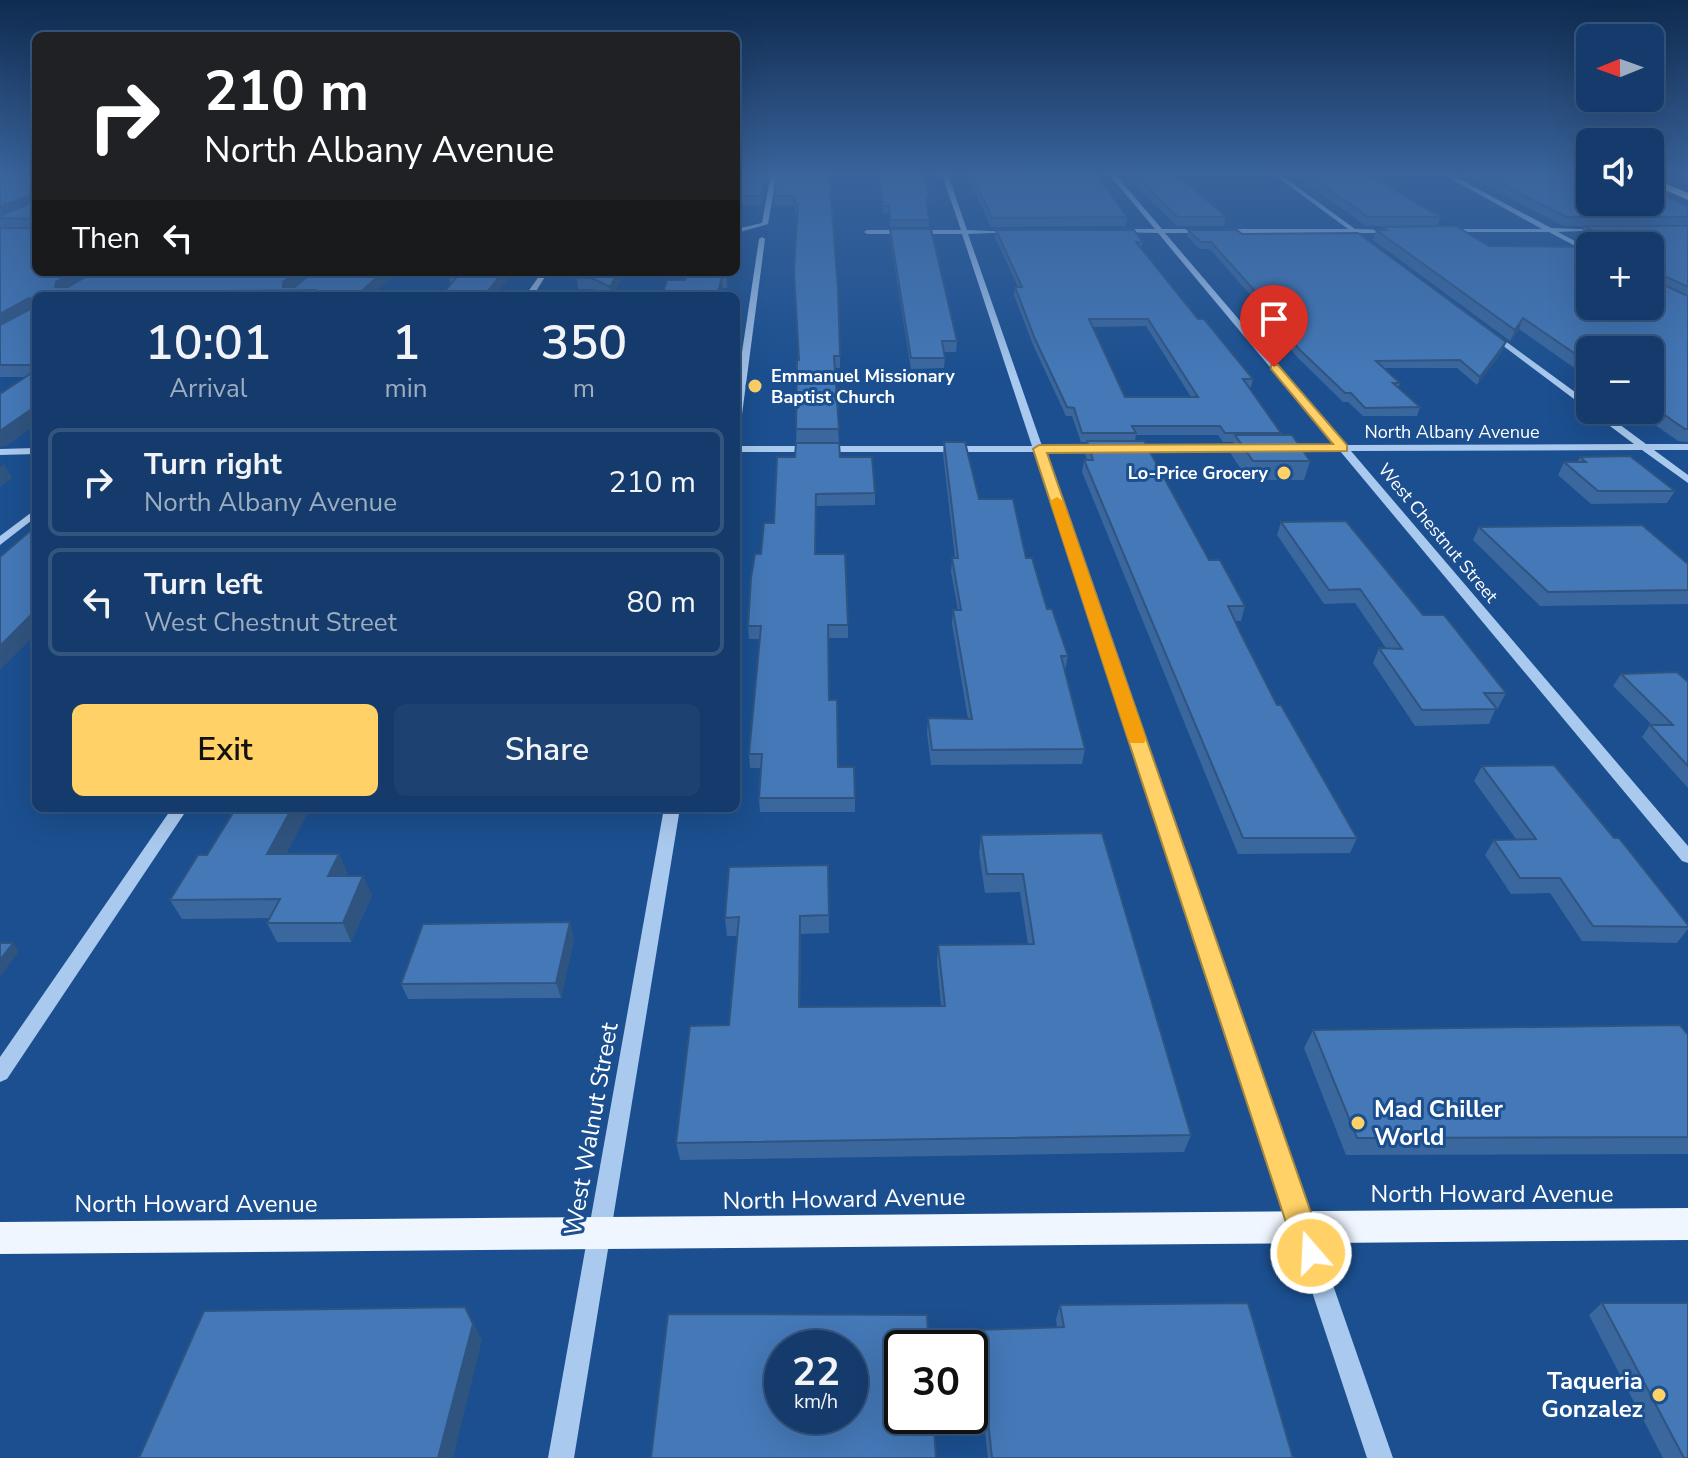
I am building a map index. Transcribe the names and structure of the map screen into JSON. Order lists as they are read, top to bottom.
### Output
{
  "streets": {
    "main road": ["North Howard Avenue"],
    "street": ["North Albany Avenue", "West Chestnut Street", "West Walnut Street"]
  },
  "crossings": [
    ["North Albany Avenue", "West Chestnut Street"],
    ["West Walnut Street", "North Howard Avenue"]
  ],
  "places": [
    "Emmanuel Missionary Baptist Church",
    "Lo-Price Grocery",
    "Mad Chiller World",
    "Taqueria Gonzalez"
  ],
  "north": "left",
  "page": {
    "map_buttons": ["+", "−"],
    "turn": ["210 m", "North Albany Avenue"],
    "then": "Then",
    "eta": [
      "10:01",
      "Arrival",
      "1",
      "min",
      "350",
      "m"
    ],
    "list": [
      {
        "name": "Turn right",
        "note": "North Albany Avenue",
        "value": "210 m"
      },
      {
        "name": "Turn left",
        "note": "West Chestnut Street",
        "value": "80 m"
      }
    ],
    "buttons": ["Exit", "Share"],
    "speed": "22 km/h",
    "limit": "30"
  }
}
